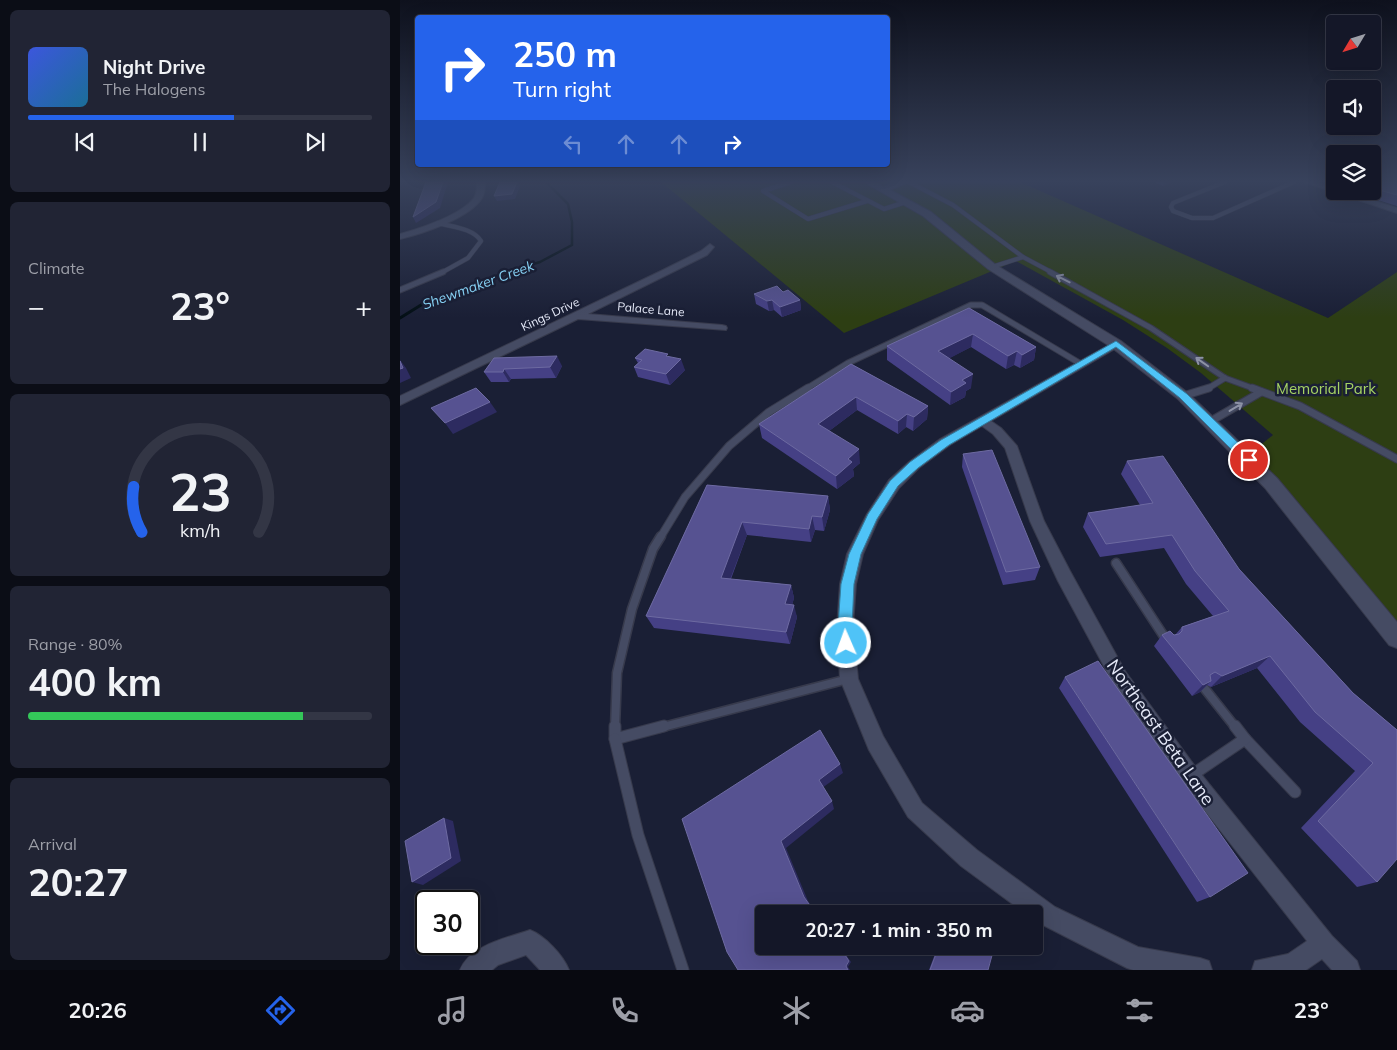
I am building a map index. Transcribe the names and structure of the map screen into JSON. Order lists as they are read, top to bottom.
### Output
{
  "streets": {
    "street": ["Palace Lane", "Kings Drive", "Northeast Beta Lane"]
  },
  "crossings": [
    ["Palace Lane", "Kings Drive"]
  ],
  "water": ["Shewmaker Creek"],
  "parks": ["Memorial Park"],
  "north": "bottom left",
  "page": {
    "turn": ["250 m", "Turn right"],
    "song": ["Night Drive", "The Halogens"],
    "tile": [
      "Climate",
      ["Range · 80%", "400 km"],
      ["Arrival", "20:27"]
    ],
    "heat": ["−", "23°", "+"],
    "limit": "30",
    "trip": "20:27 · 1 min · 350 m",
    "tabs": ["20:26", "23°"],
    "gauge": ["23", "km/h"]
  }
}
